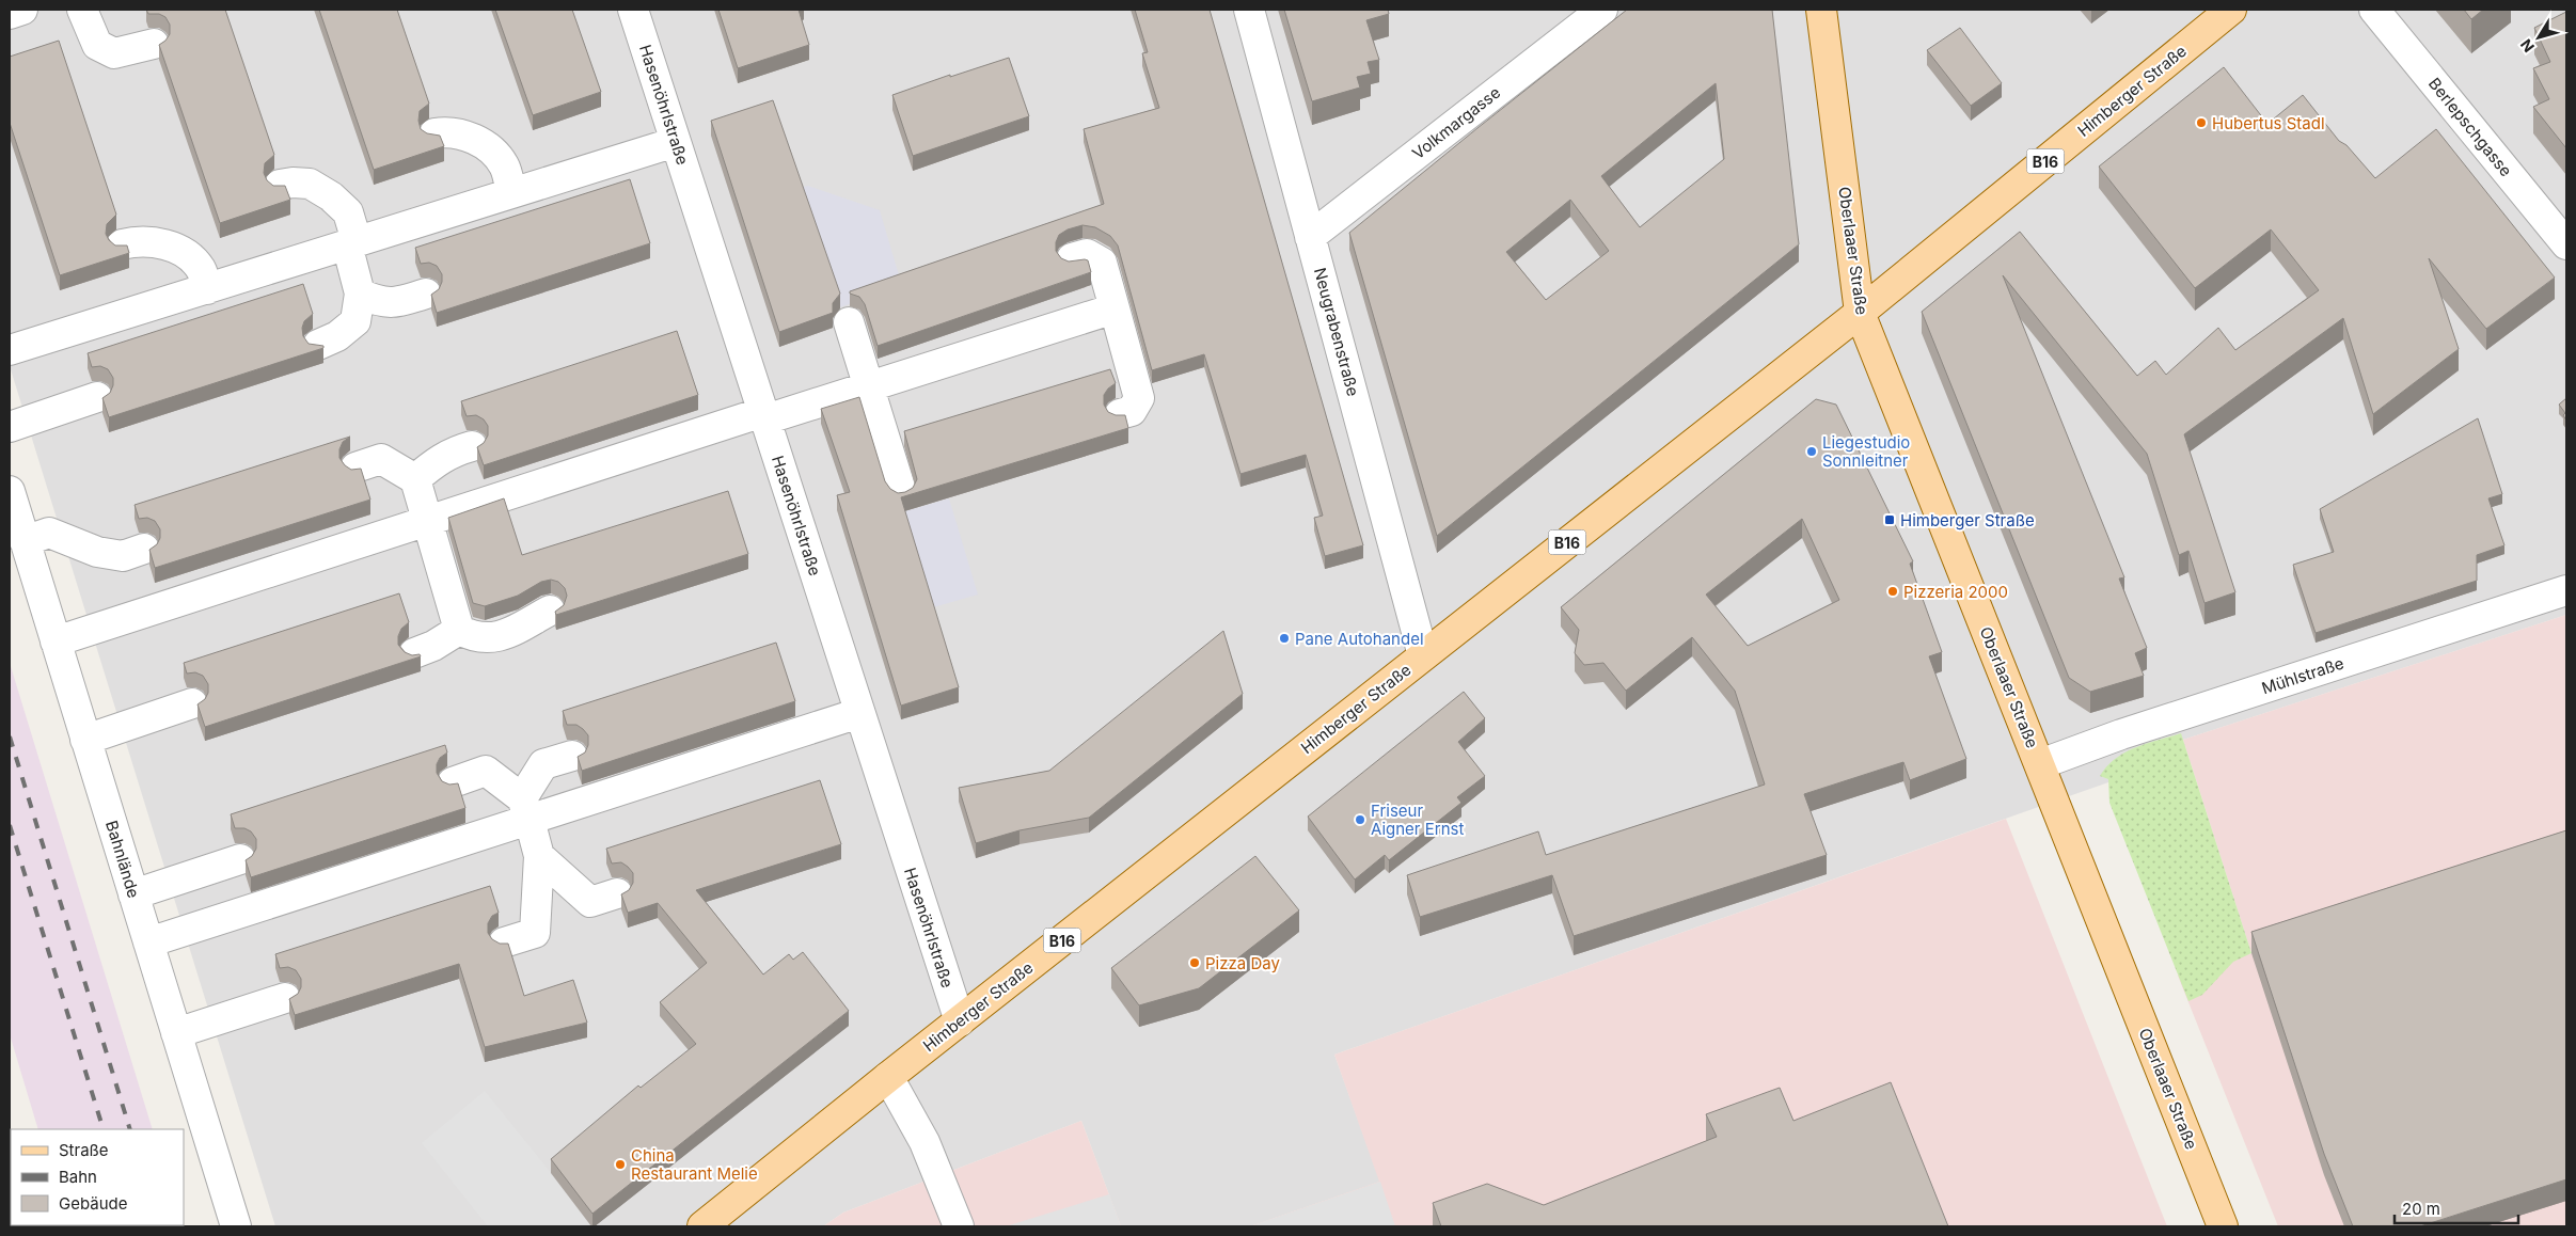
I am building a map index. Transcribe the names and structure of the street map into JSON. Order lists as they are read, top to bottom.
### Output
{
  "streets": {
    "main road": ["Himberger Straße", "B16", "Oberlaaer Straße"],
    "street": [
      "Hasenöhrlstraße",
      "Volkmargasse",
      "Berlepschgasse",
      "Neugrabenstraße",
      "Mühlstraße",
      "Bahnlände"
    ]
  },
  "crossings": [
    ["Himberger Straße", "Hasenöhrlstraße"],
    ["Himberger Straße", "Oberlaaer Straße"],
    ["Himberger Straße", "Neugrabenstraße"],
    ["Volkmargasse", "Neugrabenstraße"],
    ["Oberlaaer Straße", "Mühlstraße"]
  ],
  "places": {
    "other": [
      "Hubertus Stadl",
      "Liegestudio Sonnleitner",
      "Pizzeria 2000",
      "Pane Autohandel",
      "Friseur Aigner Ernst",
      "Pizza Day",
      "China Restaurant Melie"
    ],
    "transit": ["Himberger Straße"]
  },
  "legend": ["Straße", "Bahn", "Gebäude"],
  "scale_bar": "20 m",
  "north": "bottom left"
}
